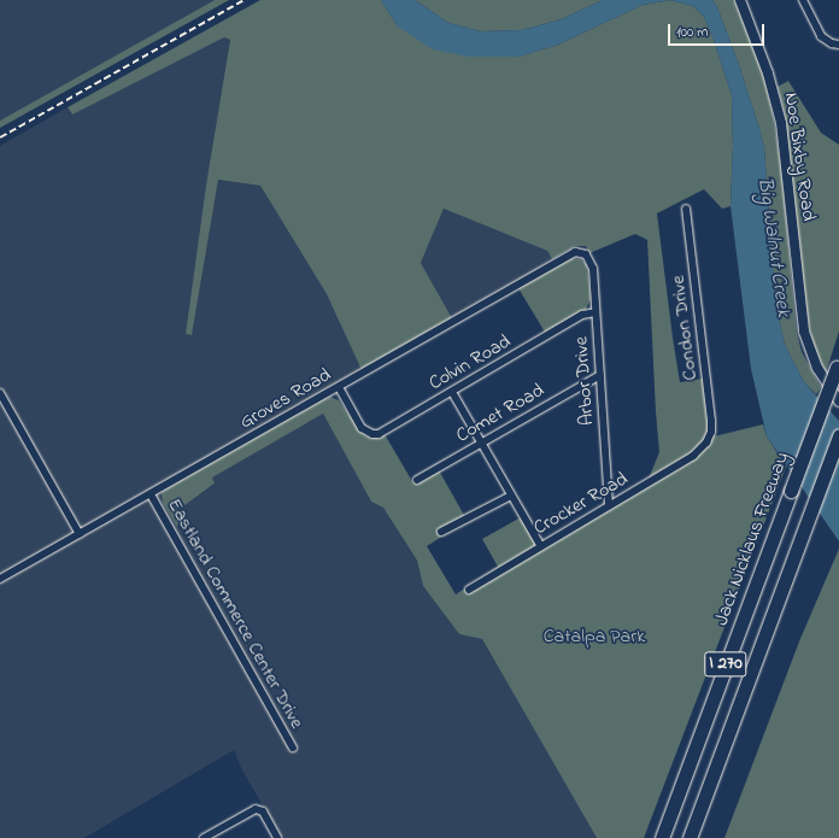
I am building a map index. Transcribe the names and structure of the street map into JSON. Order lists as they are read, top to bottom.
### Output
{
  "streets": {
    "highway": ["Jack Nicklaus Freeway", "I 270"],
    "street": [
      "Noe Bixby Road",
      "Condon Drive",
      "Colvin Road",
      "Arbor Drive",
      "Groves Road",
      "Comet Road",
      "Crocker Road",
      "Eastland Commerce Center Drive"
    ]
  },
  "crossings": [
    ["Condon Drive", "Crocker Road"],
    ["Colvin Road", "Arbor Drive"],
    ["Colvin Road", "Groves Road"],
    ["Arbor Drive", "Groves Road"],
    ["Arbor Drive", "Comet Road"],
    ["Arbor Drive", "Crocker Road"],
    ["Groves Road", "Eastland Commerce Center Drive"]
  ],
  "water": ["Big Walnut Creek"],
  "parks": ["Catalpa Park"],
  "scale_bar": "100 m"
}
